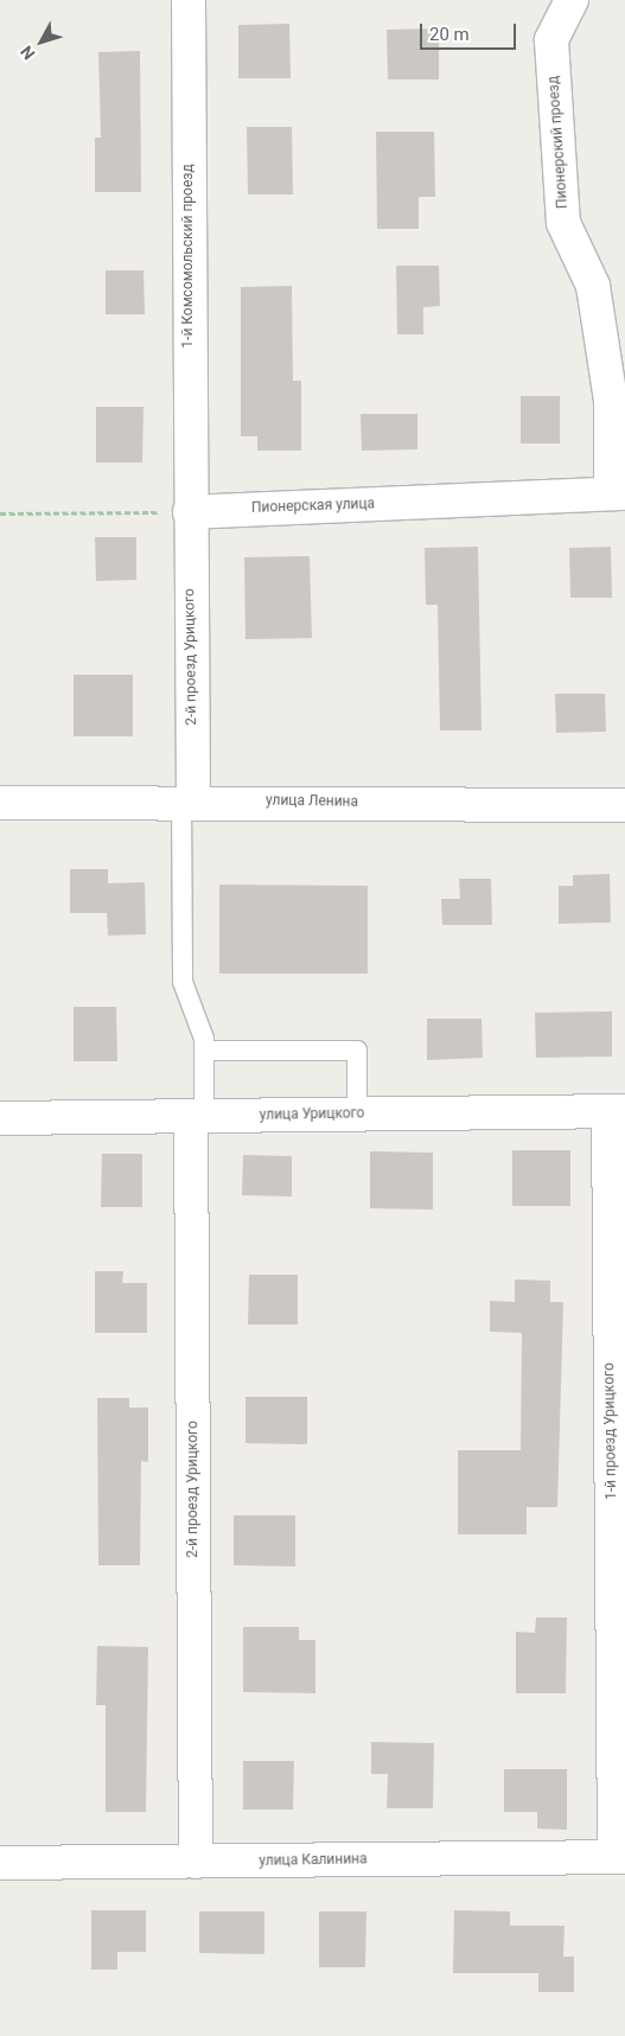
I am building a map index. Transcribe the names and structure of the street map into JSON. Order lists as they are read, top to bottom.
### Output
{
  "streets": {
    "street": [
      "Пионерский проезд",
      "1-й Комсомольский проезд",
      "Пионерская улица",
      "2-й проезд Урицкого",
      "улица Ленина",
      "улица Урицкого",
      "1-й проезд Урицкого",
      "улица Калинина"
    ]
  },
  "crossings": [
    ["Пионерский проезд", "Пионерская улица"],
    ["1-й Комсомольский проезд", "Пионерская улица"],
    ["1-й Комсомольский проезд", "2-й проезд Урицкого"],
    ["Пионерская улица", "2-й проезд Урицкого"],
    ["2-й проезд Урицкого", "улица Ленина"],
    ["2-й проезд Урицкого", "улица Урицкого"],
    ["2-й проезд Урицкого", "улица Калинина"],
    ["улица Урицкого", "1-й проезд Урицкого"],
    ["1-й проезд Урицкого", "улица Калинина"]
  ],
  "scale_bar": "20 m",
  "north": "bottom left"
}
